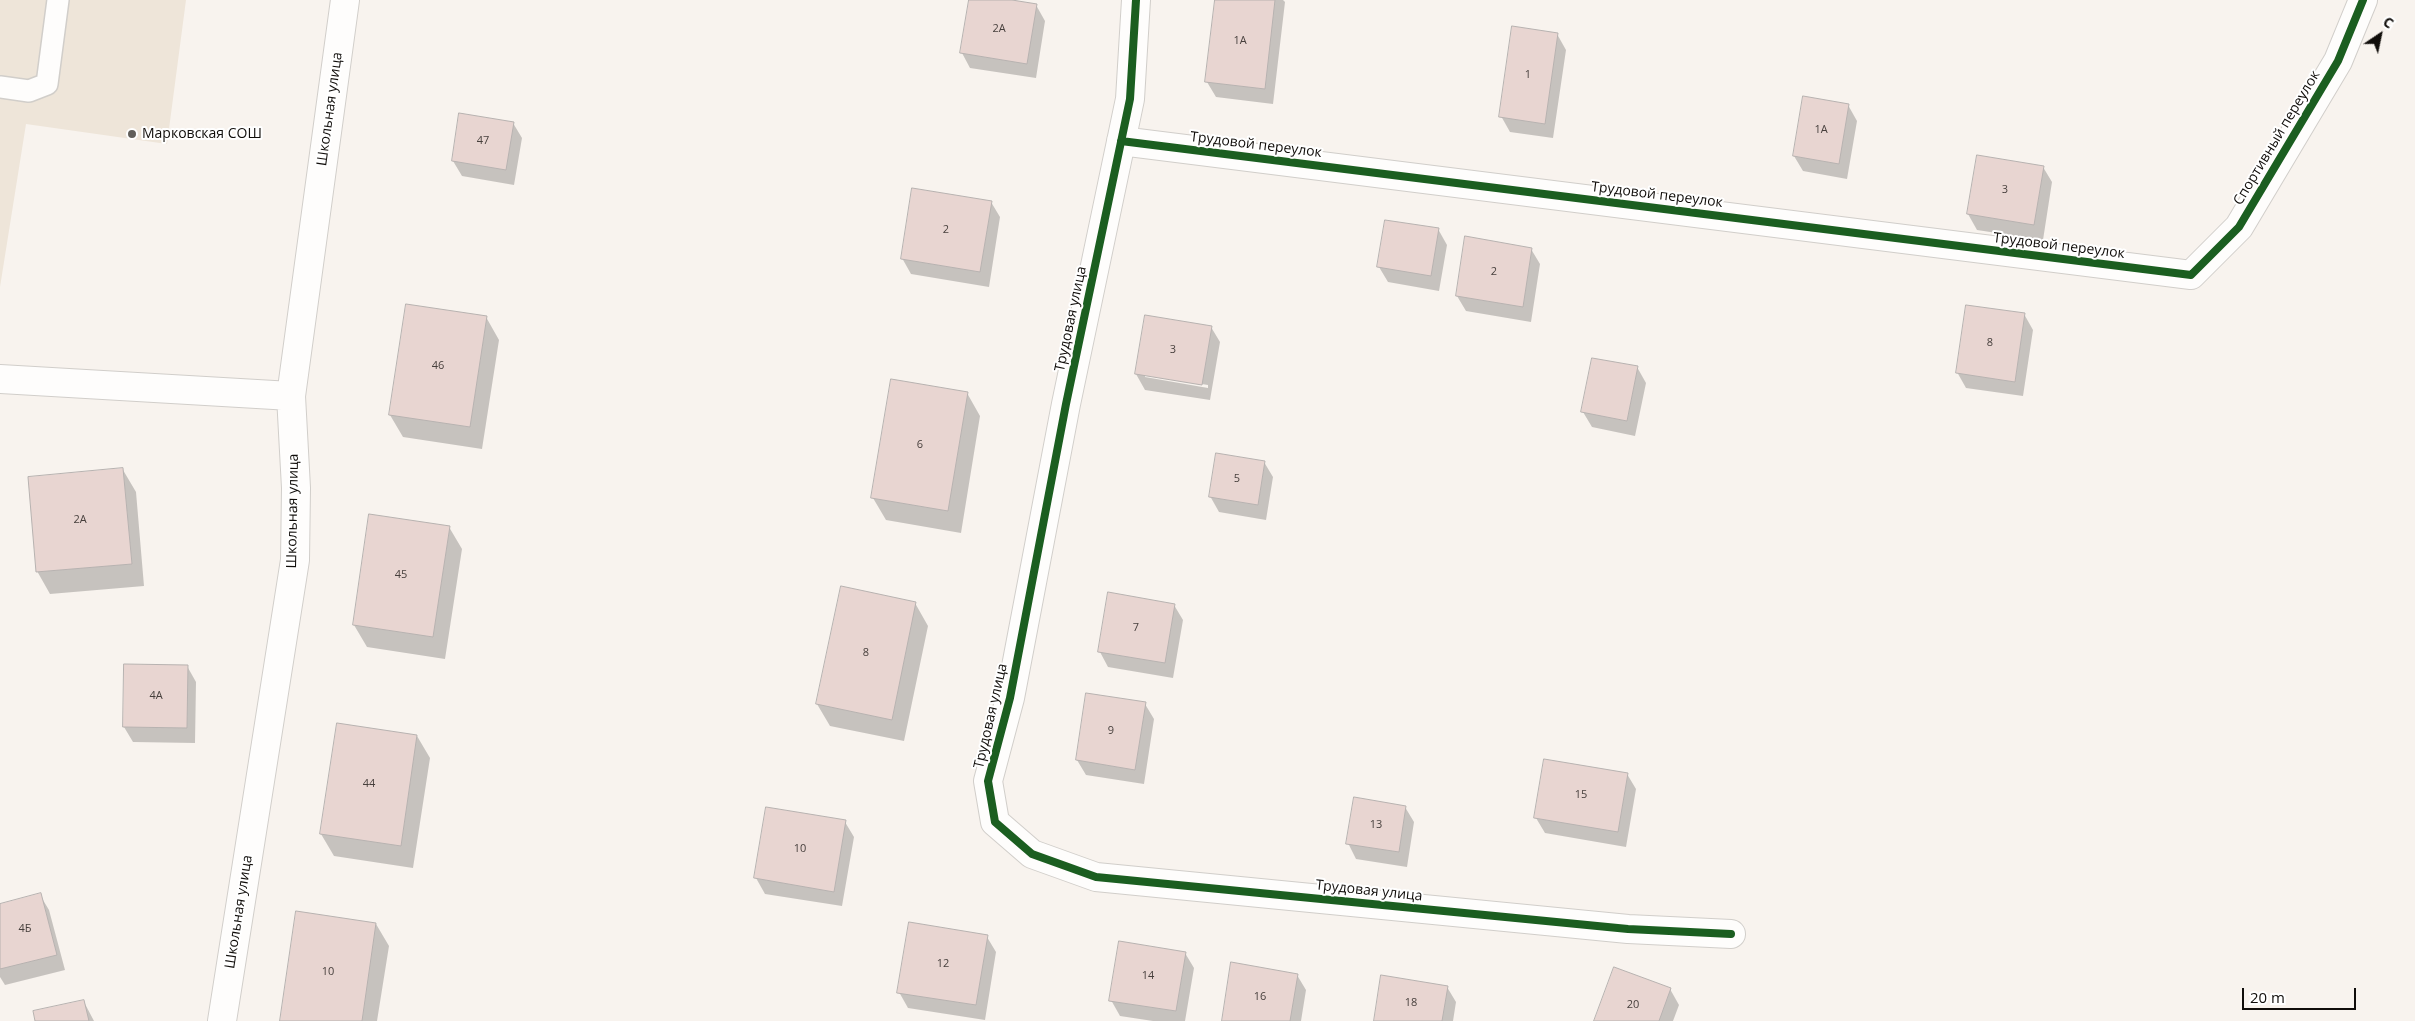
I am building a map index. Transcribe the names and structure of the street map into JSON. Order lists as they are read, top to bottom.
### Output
{
  "streets": {
    "street": [
      "Школьная улица",
      "Спортивный переулок",
      "Трудовой переулок",
      "Трудовая улица"
    ]
  },
  "crossings": [
    ["Спортивный переулок", "Трудовой переулок"],
    ["Трудовой переулок", "Трудовая улица"]
  ],
  "places": ["Марковская СОШ"],
  "house_numbers": [
    "2А",
    "1А",
    "1",
    "1А",
    "47",
    "3",
    "2",
    "2",
    "8",
    "3",
    "46",
    "6",
    "5",
    "2А",
    "45",
    "7",
    "8",
    "4А",
    "9",
    "44",
    "15",
    "13",
    "10",
    "4Б",
    "12",
    "10",
    "14",
    "16",
    "18",
    "20"
  ],
  "scale_bar": "20 m",
  "north": "top right"
}
